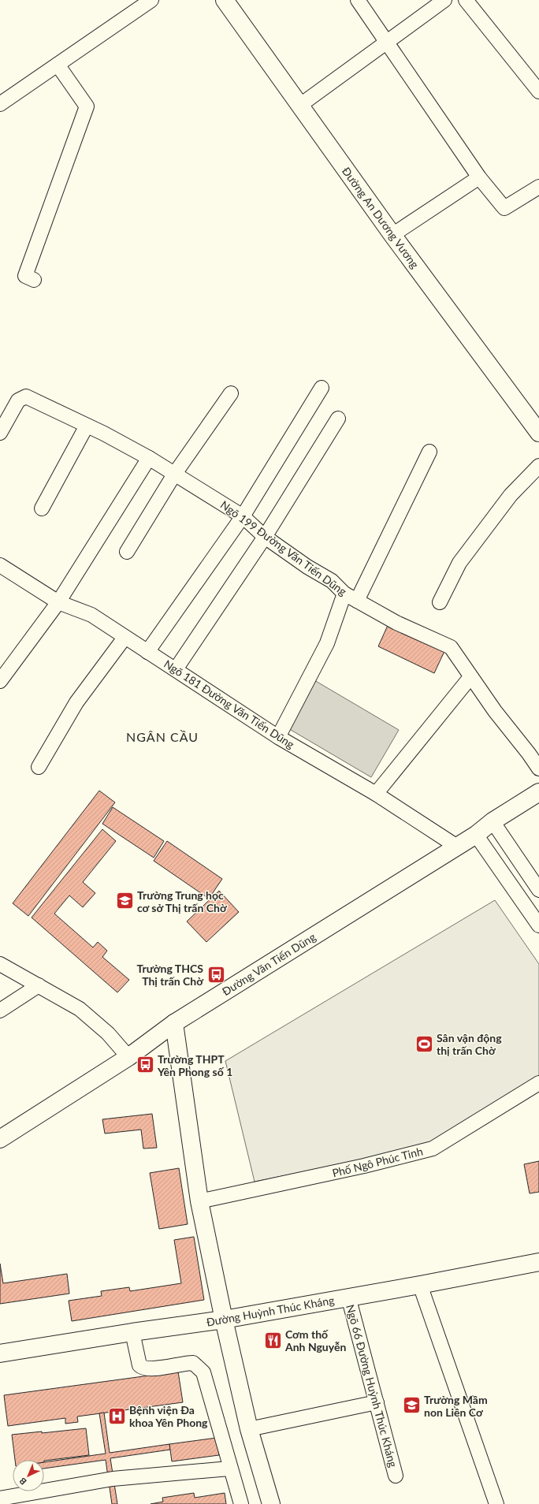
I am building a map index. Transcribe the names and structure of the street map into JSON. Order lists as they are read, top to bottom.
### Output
{
  "streets": {
    "main road": ["Đường An Dương Vương", "Đường Văn Tiến Dũng", "Đường Huỳnh Thúc Kháng"],
    "street": [
      "Ngõ 199 Đường Văn Tiến Dũng",
      "Ngõ 181 Đường Văn Tiến Dũng",
      "Phố Ngô Phúc Tinh",
      "Ngõ 66 Đường Huỳnh Thúc Kháng"
    ]
  },
  "crossings": [
    ["Ngõ 181 Đường Văn Tiến Dũng", "Đường Văn Tiến Dũng"],
    ["Đường Huỳnh Thúc Kháng", "Ngõ 66 Đường Huỳnh Thúc Kháng"]
  ],
  "districts": ["NGÂN CẦU"],
  "places": {
    "school or university": ["Trường Trung học cơ sở Thị trấn Chờ", "Trường Mầm non Liên Cơ"],
    "bus stop": ["Trường THCS Thị trấn Chờ", "Trường THPT Yên Phong số 1"],
    "sports": ["Sân vận động thị trấn Chờ"],
    "restaurant": ["Cơm thố Anh Nguyễn"],
    "hospital": ["Bệnh viện Đa khoa Yên Phong"]
  },
  "north": "bottom left"
}
